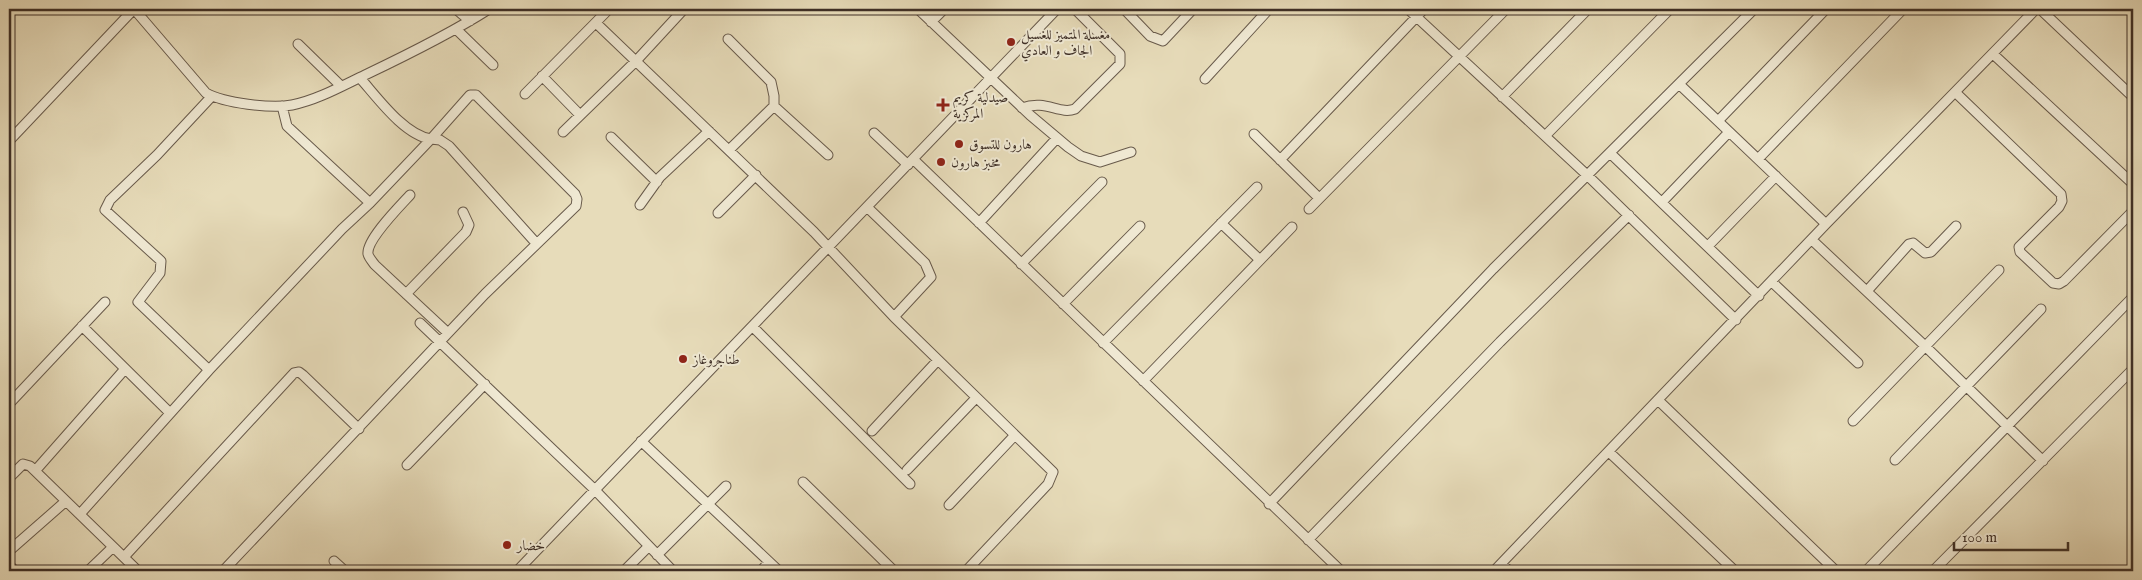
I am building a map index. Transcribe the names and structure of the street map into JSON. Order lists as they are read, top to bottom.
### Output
{
  "places": {
    "other": [
      "مغسلة المتميز للغسيل الجاف و العادي",
      "هارون للتسوق",
      "مخبز هارون",
      "طناجروغاز",
      "خضار"
    ],
    "health": ["صيدلية كريم المركزية"]
  },
  "scale_bar": "100 m"
}
